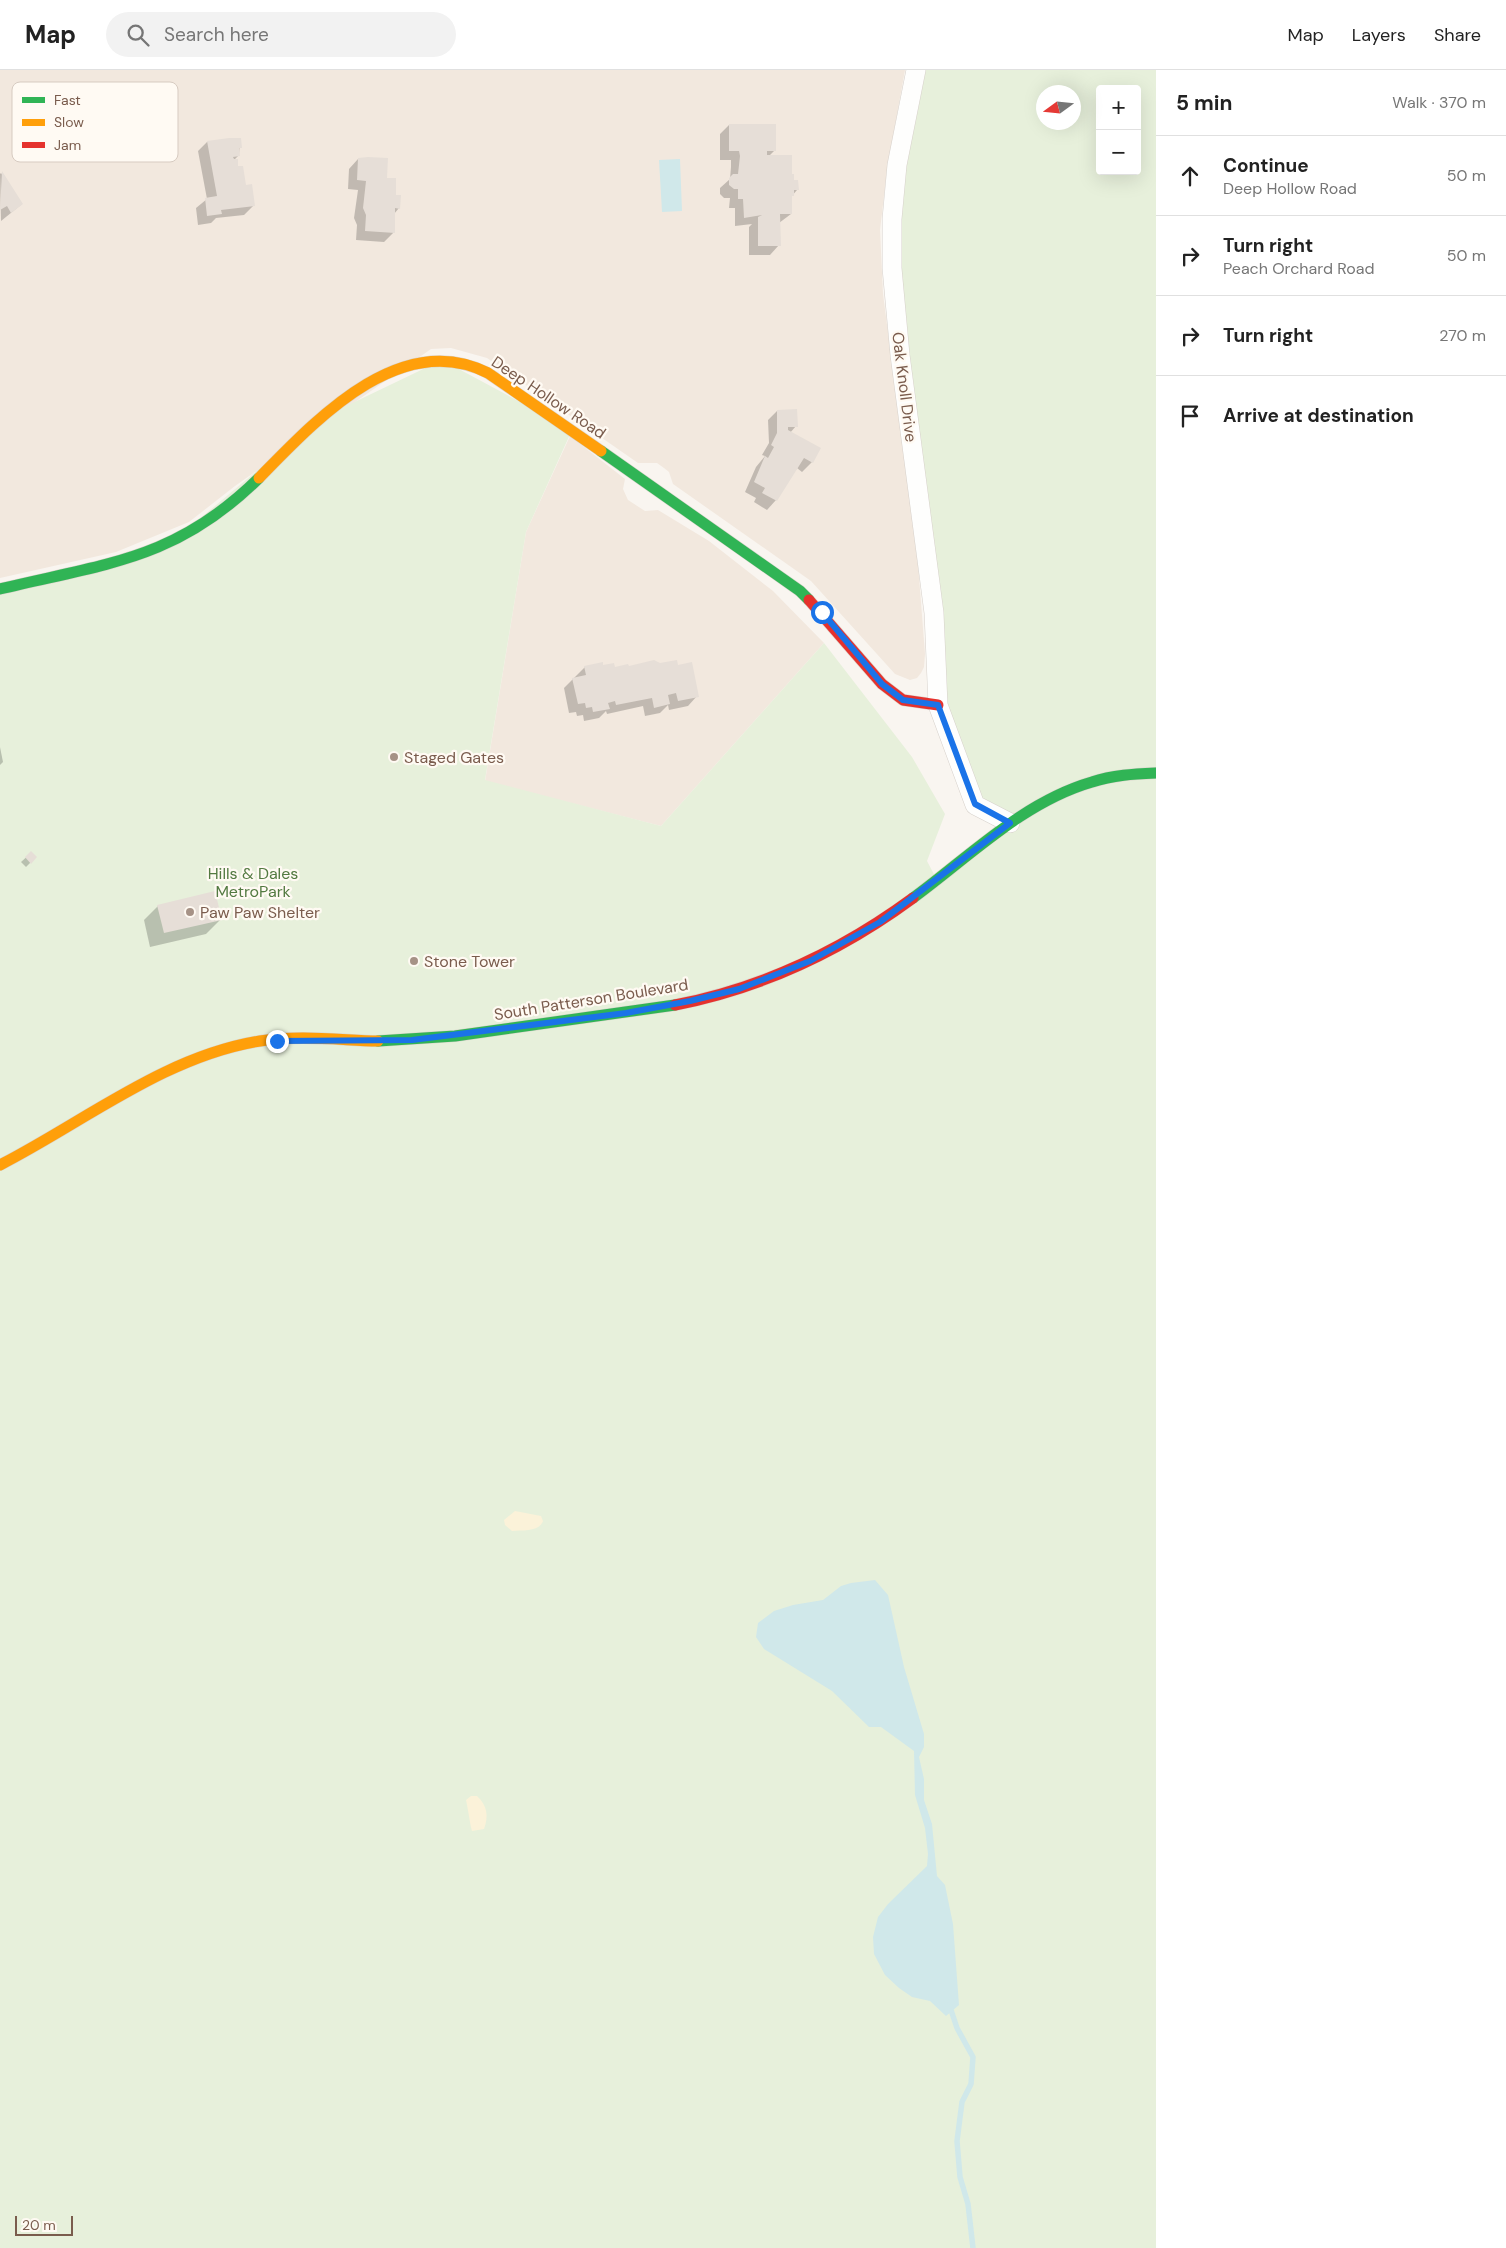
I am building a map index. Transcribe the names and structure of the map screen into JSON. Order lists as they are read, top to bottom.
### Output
{
  "streets": {
    "street": ["Oak Knoll Drive", "Deep Hollow Road", "South Patterson Boulevard"]
  },
  "crossings": [
    ["Oak Knoll Drive", "Deep Hollow Road"],
    ["Oak Knoll Drive", "South Patterson Boulevard"]
  ],
  "parks": ["Hills & Dales MetroPark"],
  "places": ["Staged Gates", "Paw Paw Shelter", "Stone Tower"],
  "legend": ["Fast", "Slow", "Jam"],
  "scale_bar": "20 m",
  "north": "left",
  "page": {
    "header": "Map",
    "search": "Search here",
    "nav": ["Map", "Layers", "Share"],
    "heading": ["5 min", "Walk · 370 m"],
    "map_buttons": ["+", "−"],
    "list": [
      ["Continue", "Deep Hollow Road", "50 m"],
      ["Turn right", "Peach Orchard Road", "50 m"],
      ["Turn right", "270 m"],
      "Arrive at destination"
    ],
    "scale": "20 m"
  }
}
